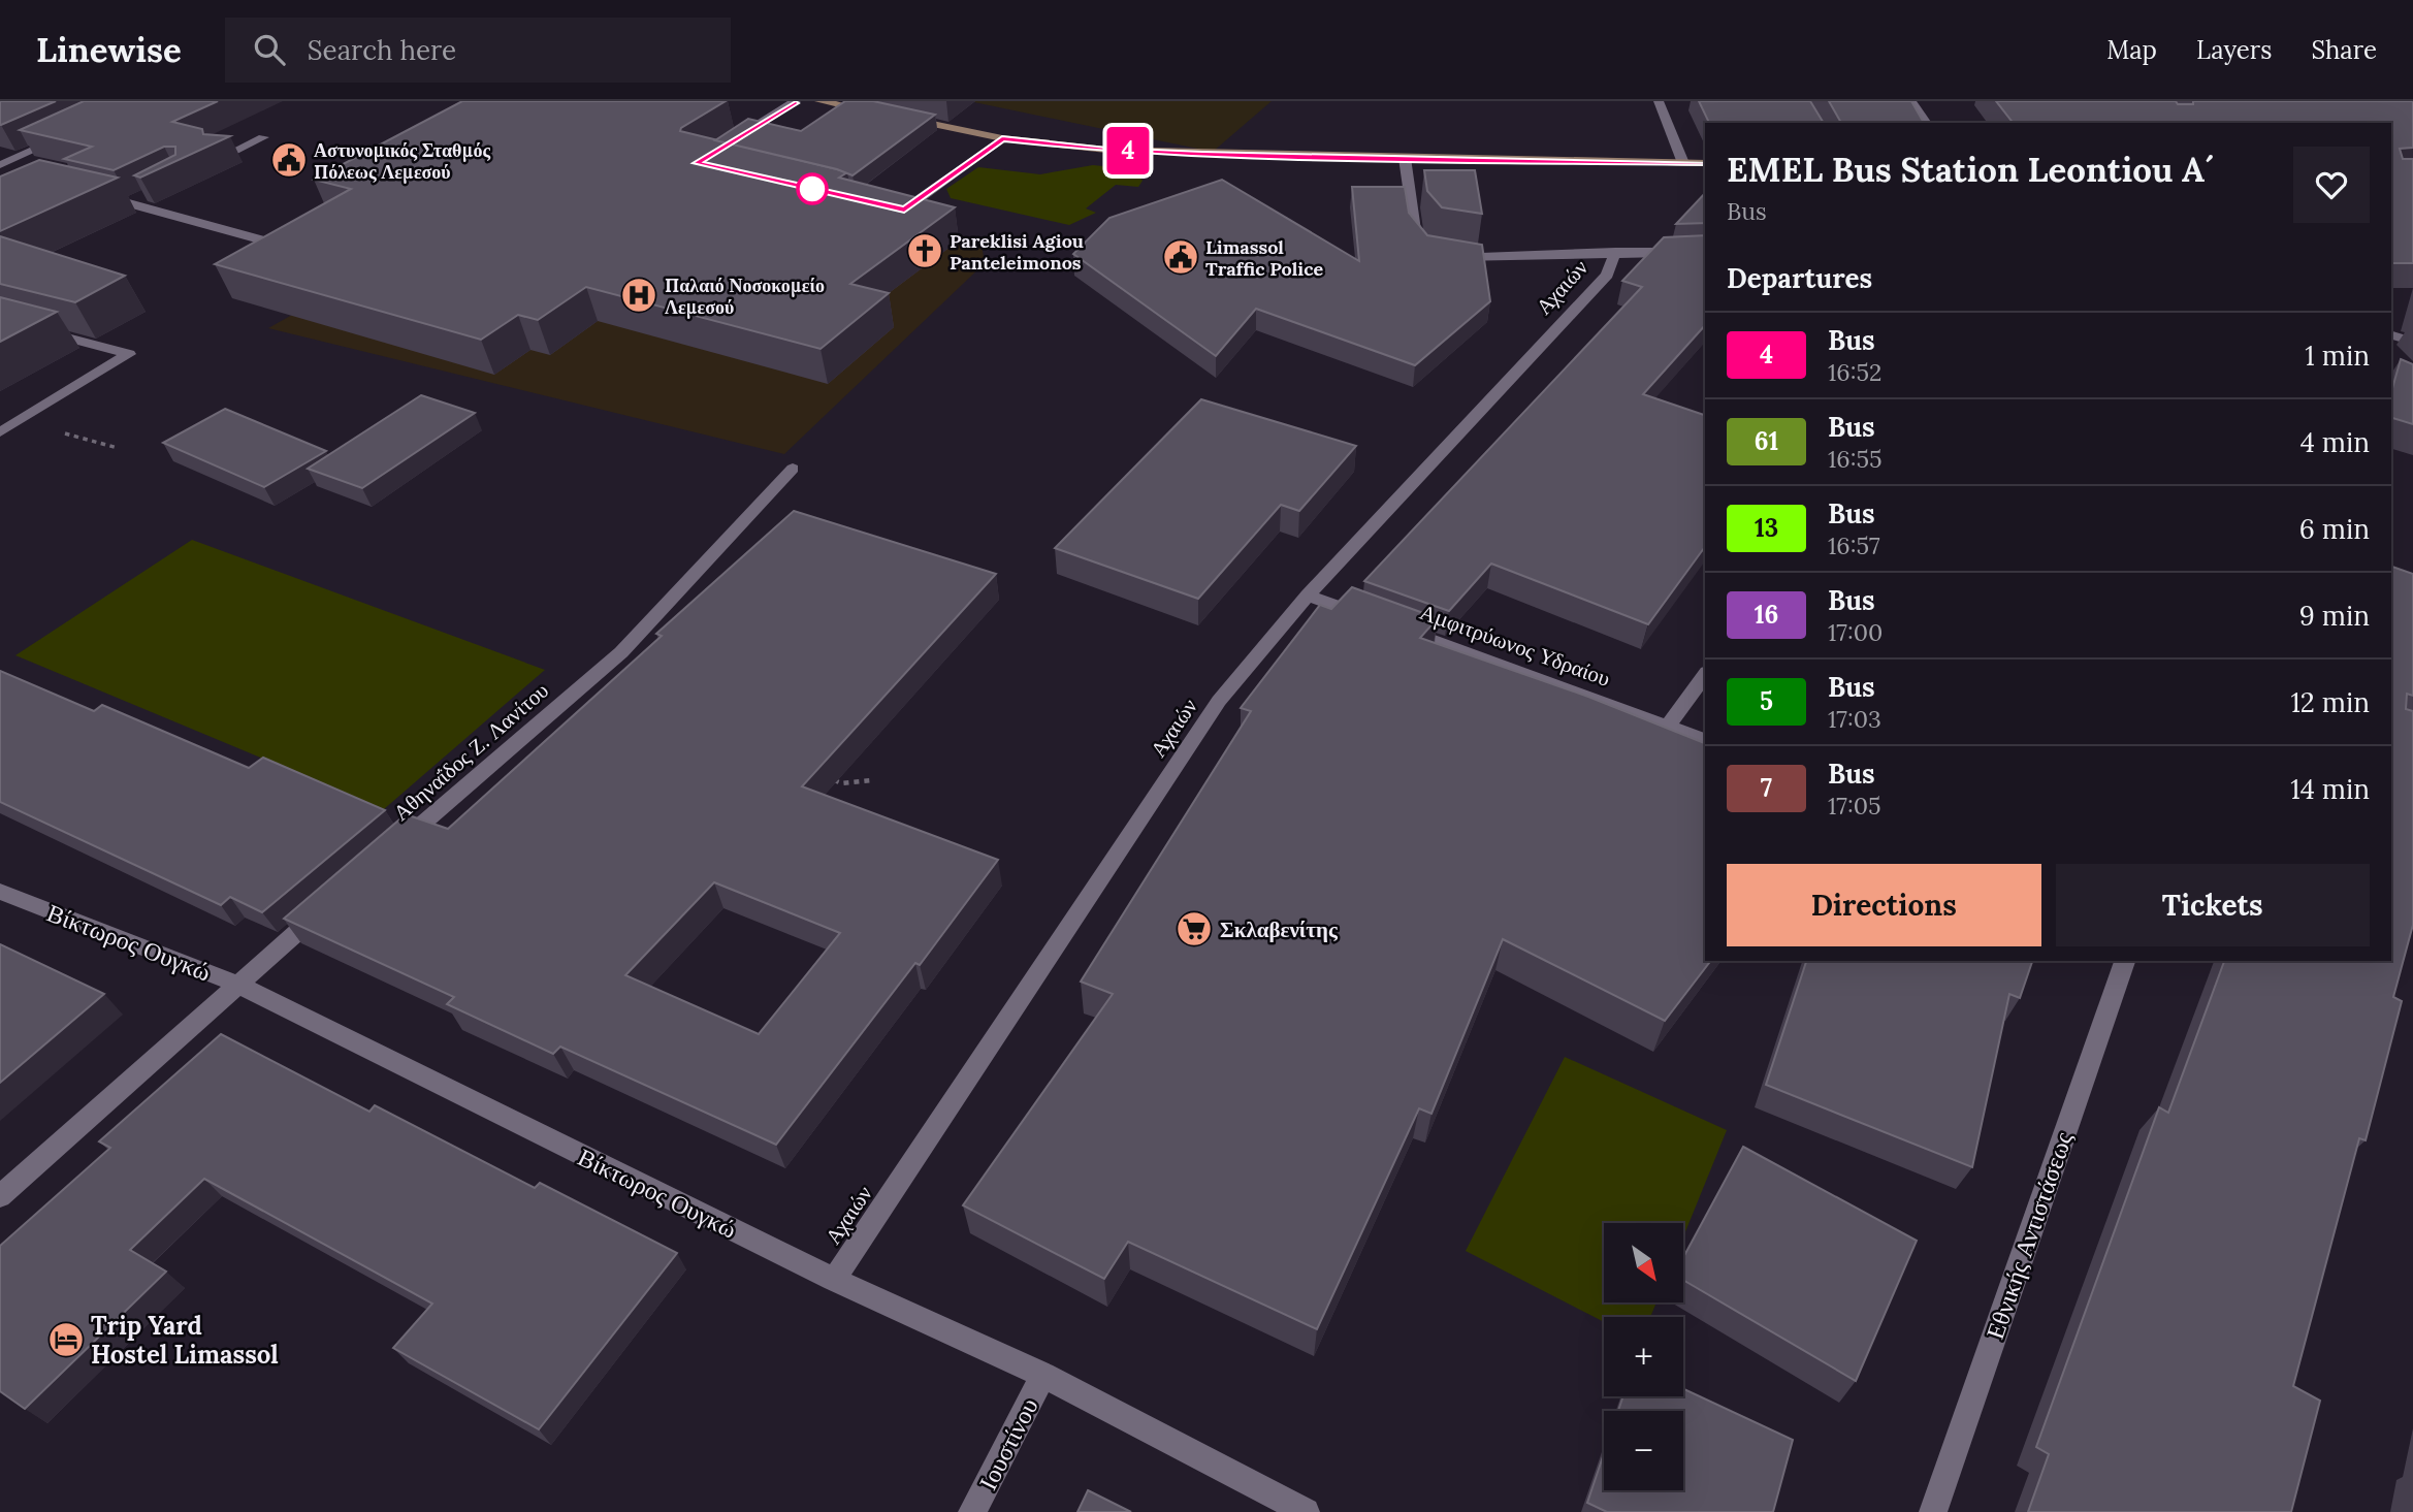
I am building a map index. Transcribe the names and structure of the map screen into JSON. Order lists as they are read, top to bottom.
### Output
{
  "streets": {
    "street": [
      "Αχαιών",
      "Αμφιτρύωνος Υδραίου",
      "Αθηναΐδος Ζ. Λανίτου",
      "Βίκτωρος Ουγκώ",
      "Εθνικής Αντιστάσεως",
      "Ιουστίνου"
    ]
  },
  "crossings": [
    ["Αχαιών", "Αμφιτρύωνος Υδραίου"],
    ["Αχαιών", "Βίκτωρος Ουγκώ"],
    ["Βίκτωρος Ουγκώ", "Ιουστίνου"]
  ],
  "places": {
    "public building": ["Αστυνομικός Σταθμός Πόλεως Λεμεσού", "Limassol Traffic Police"],
    "church": ["Pareklisi Agiou Panteleimonos"],
    "hospital": ["Παλαιό Νοσοκομείο Λεμεσού"],
    "supermarket": ["Σκλαβενίτης"],
    "hotel": ["Trip Yard Hostel Limassol"]
  },
  "lines": ["bus line 4"],
  "north": "bottom right",
  "page": {
    "header": "Linewise",
    "search": "Search here",
    "nav": ["Map", "Layers", "Share"],
    "on_map": "4",
    "heading": [
      ["EMEL Bus Station Leontiou A´", "Bus"],
      "Departures"
    ],
    "list": [
      {
        "mark": "4",
        "name": "Bus",
        "note": "16:52",
        "value": "1 min"
      },
      {
        "mark": "61",
        "name": "Bus",
        "note": "16:55",
        "value": "4 min"
      },
      {
        "mark": "13",
        "name": "Bus",
        "note": "16:57",
        "value": "6 min"
      },
      {
        "mark": "16",
        "name": "Bus",
        "note": "17:00",
        "value": "9 min"
      },
      {
        "mark": "5",
        "name": "Bus",
        "note": "17:03",
        "value": "12 min"
      },
      {
        "mark": "7",
        "name": "Bus",
        "note": "17:05",
        "value": "14 min"
      }
    ],
    "buttons": ["Directions", "Tickets"],
    "map_buttons": ["+", "−"]
  }
}
